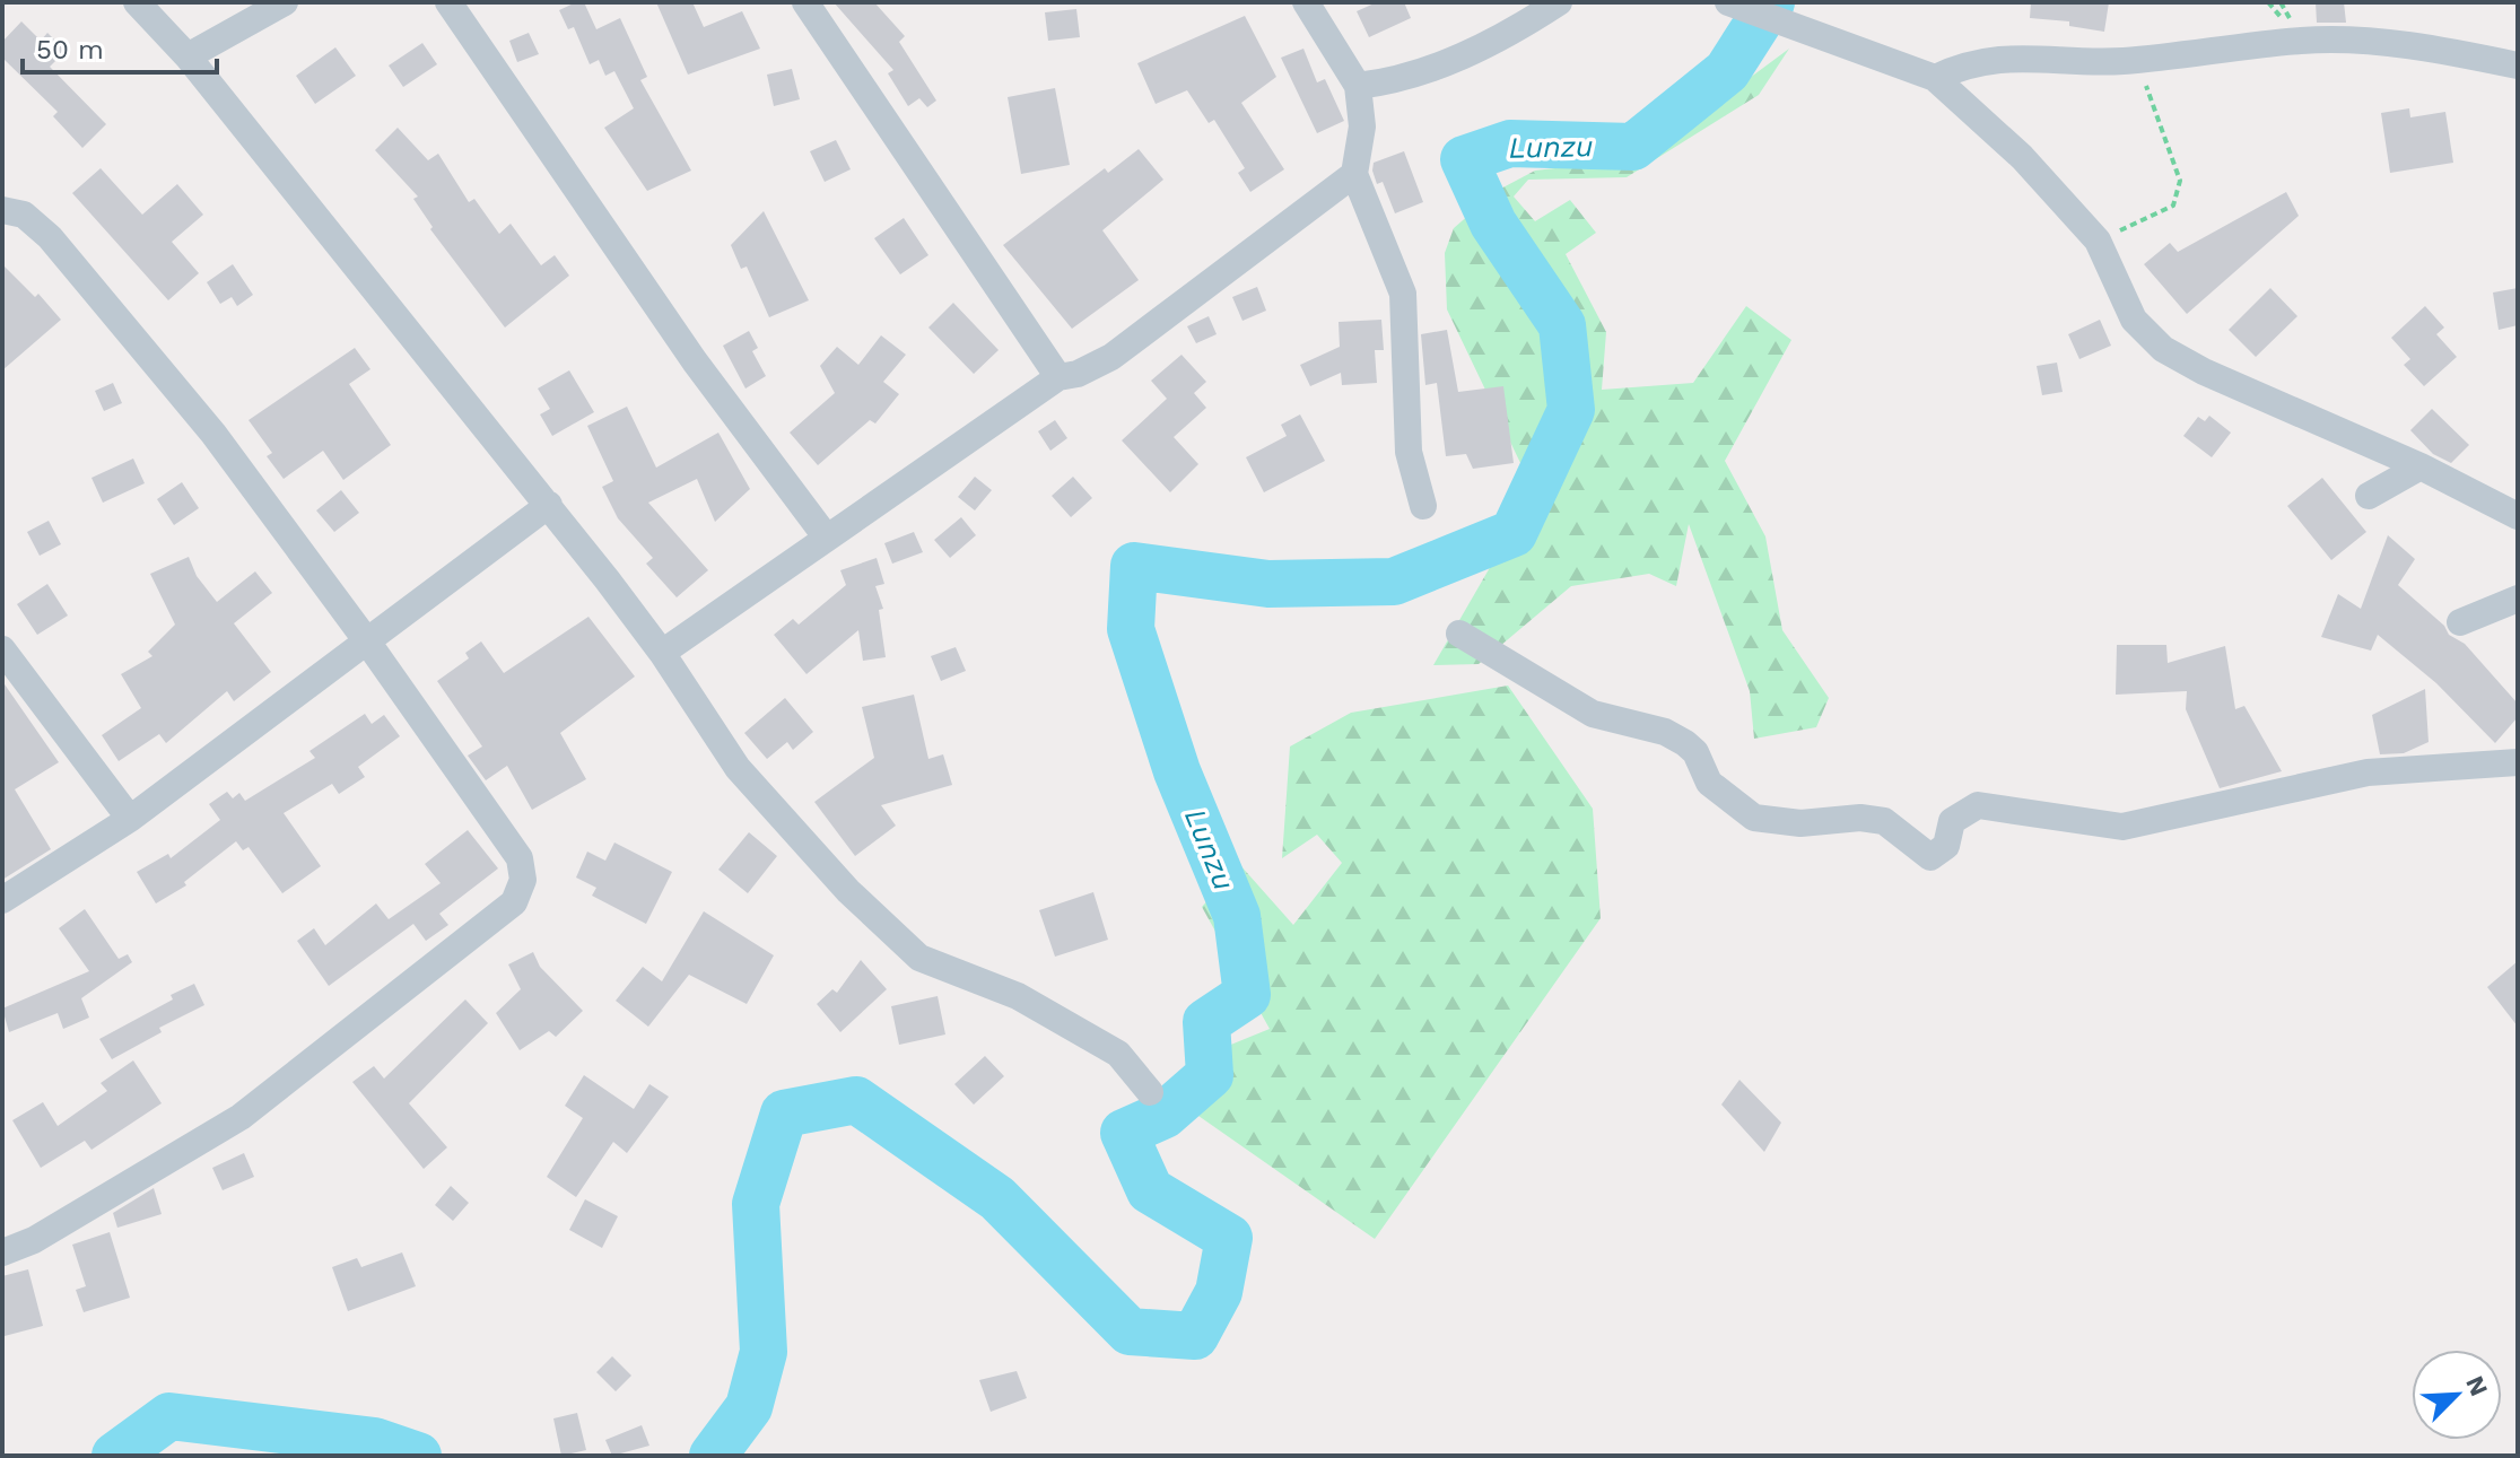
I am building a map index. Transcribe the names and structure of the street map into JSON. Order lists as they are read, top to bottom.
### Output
{
  "water": ["Lunzu"],
  "scale_bar": "50 m",
  "north": "top right"
}
